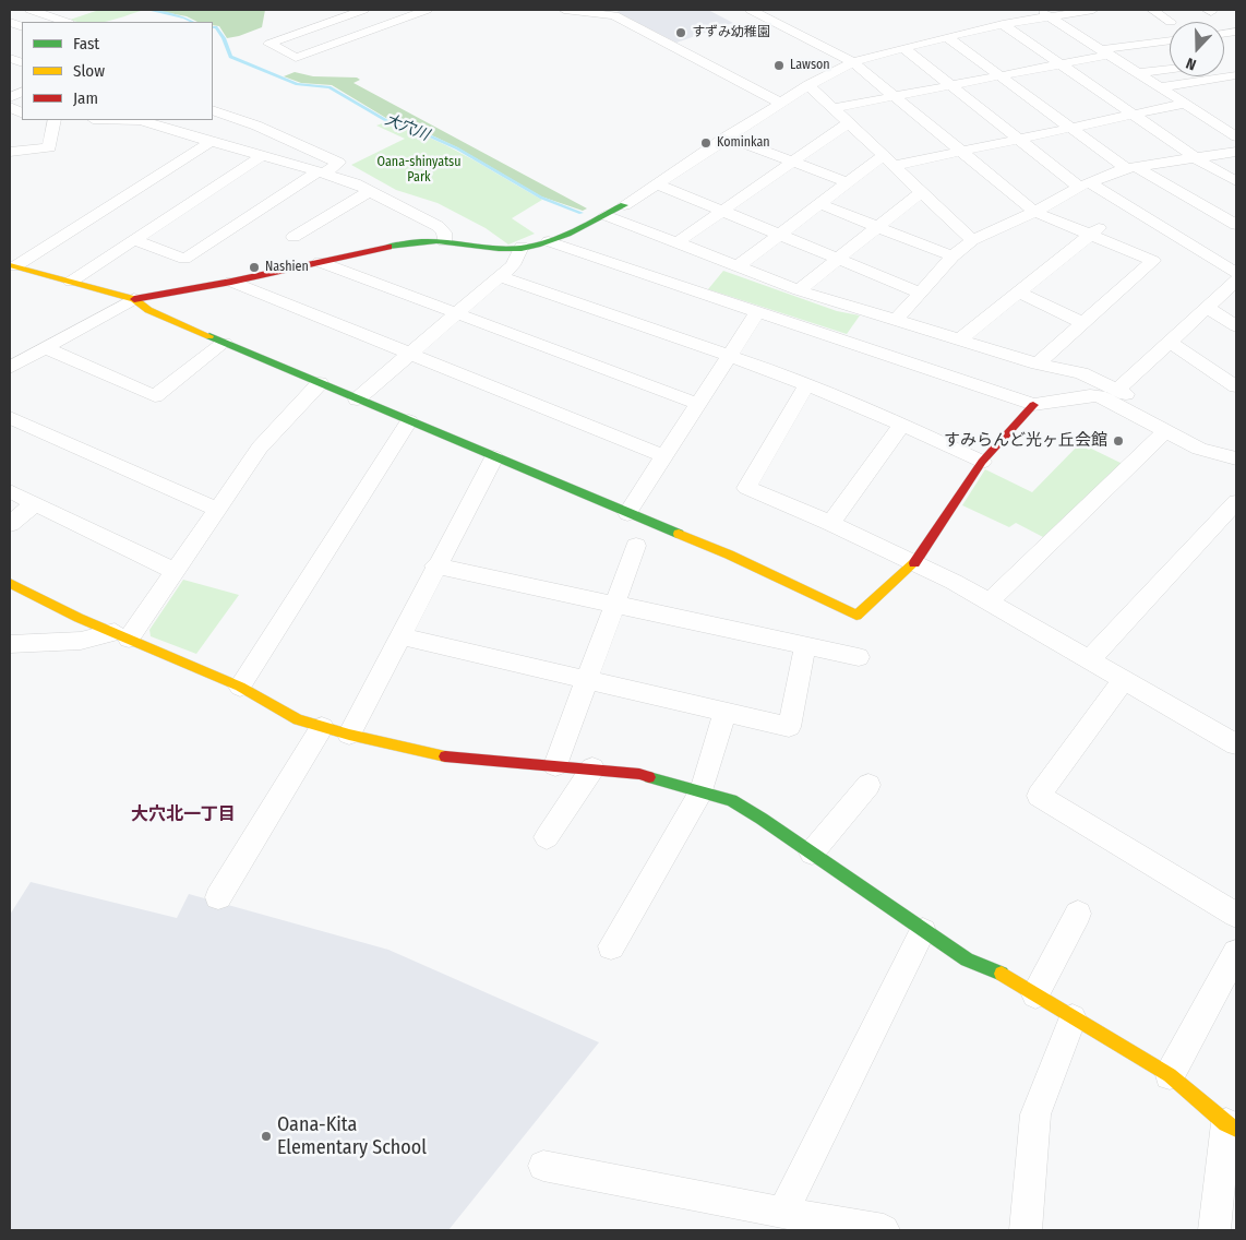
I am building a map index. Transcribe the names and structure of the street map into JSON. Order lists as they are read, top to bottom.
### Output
{
  "districts": ["大穴北一丁目"],
  "water": ["大穴川"],
  "parks": ["Oana-shinyatsu Park"],
  "places": [
    "すずみ幼稚園",
    "Lawson",
    "Kominkan",
    "Nashien",
    "すみらんど光ヶ丘会館",
    "Oana-Kita Elementary School"
  ],
  "legend": ["Fast", "Slow", "Jam"],
  "north": "bottom"
}
